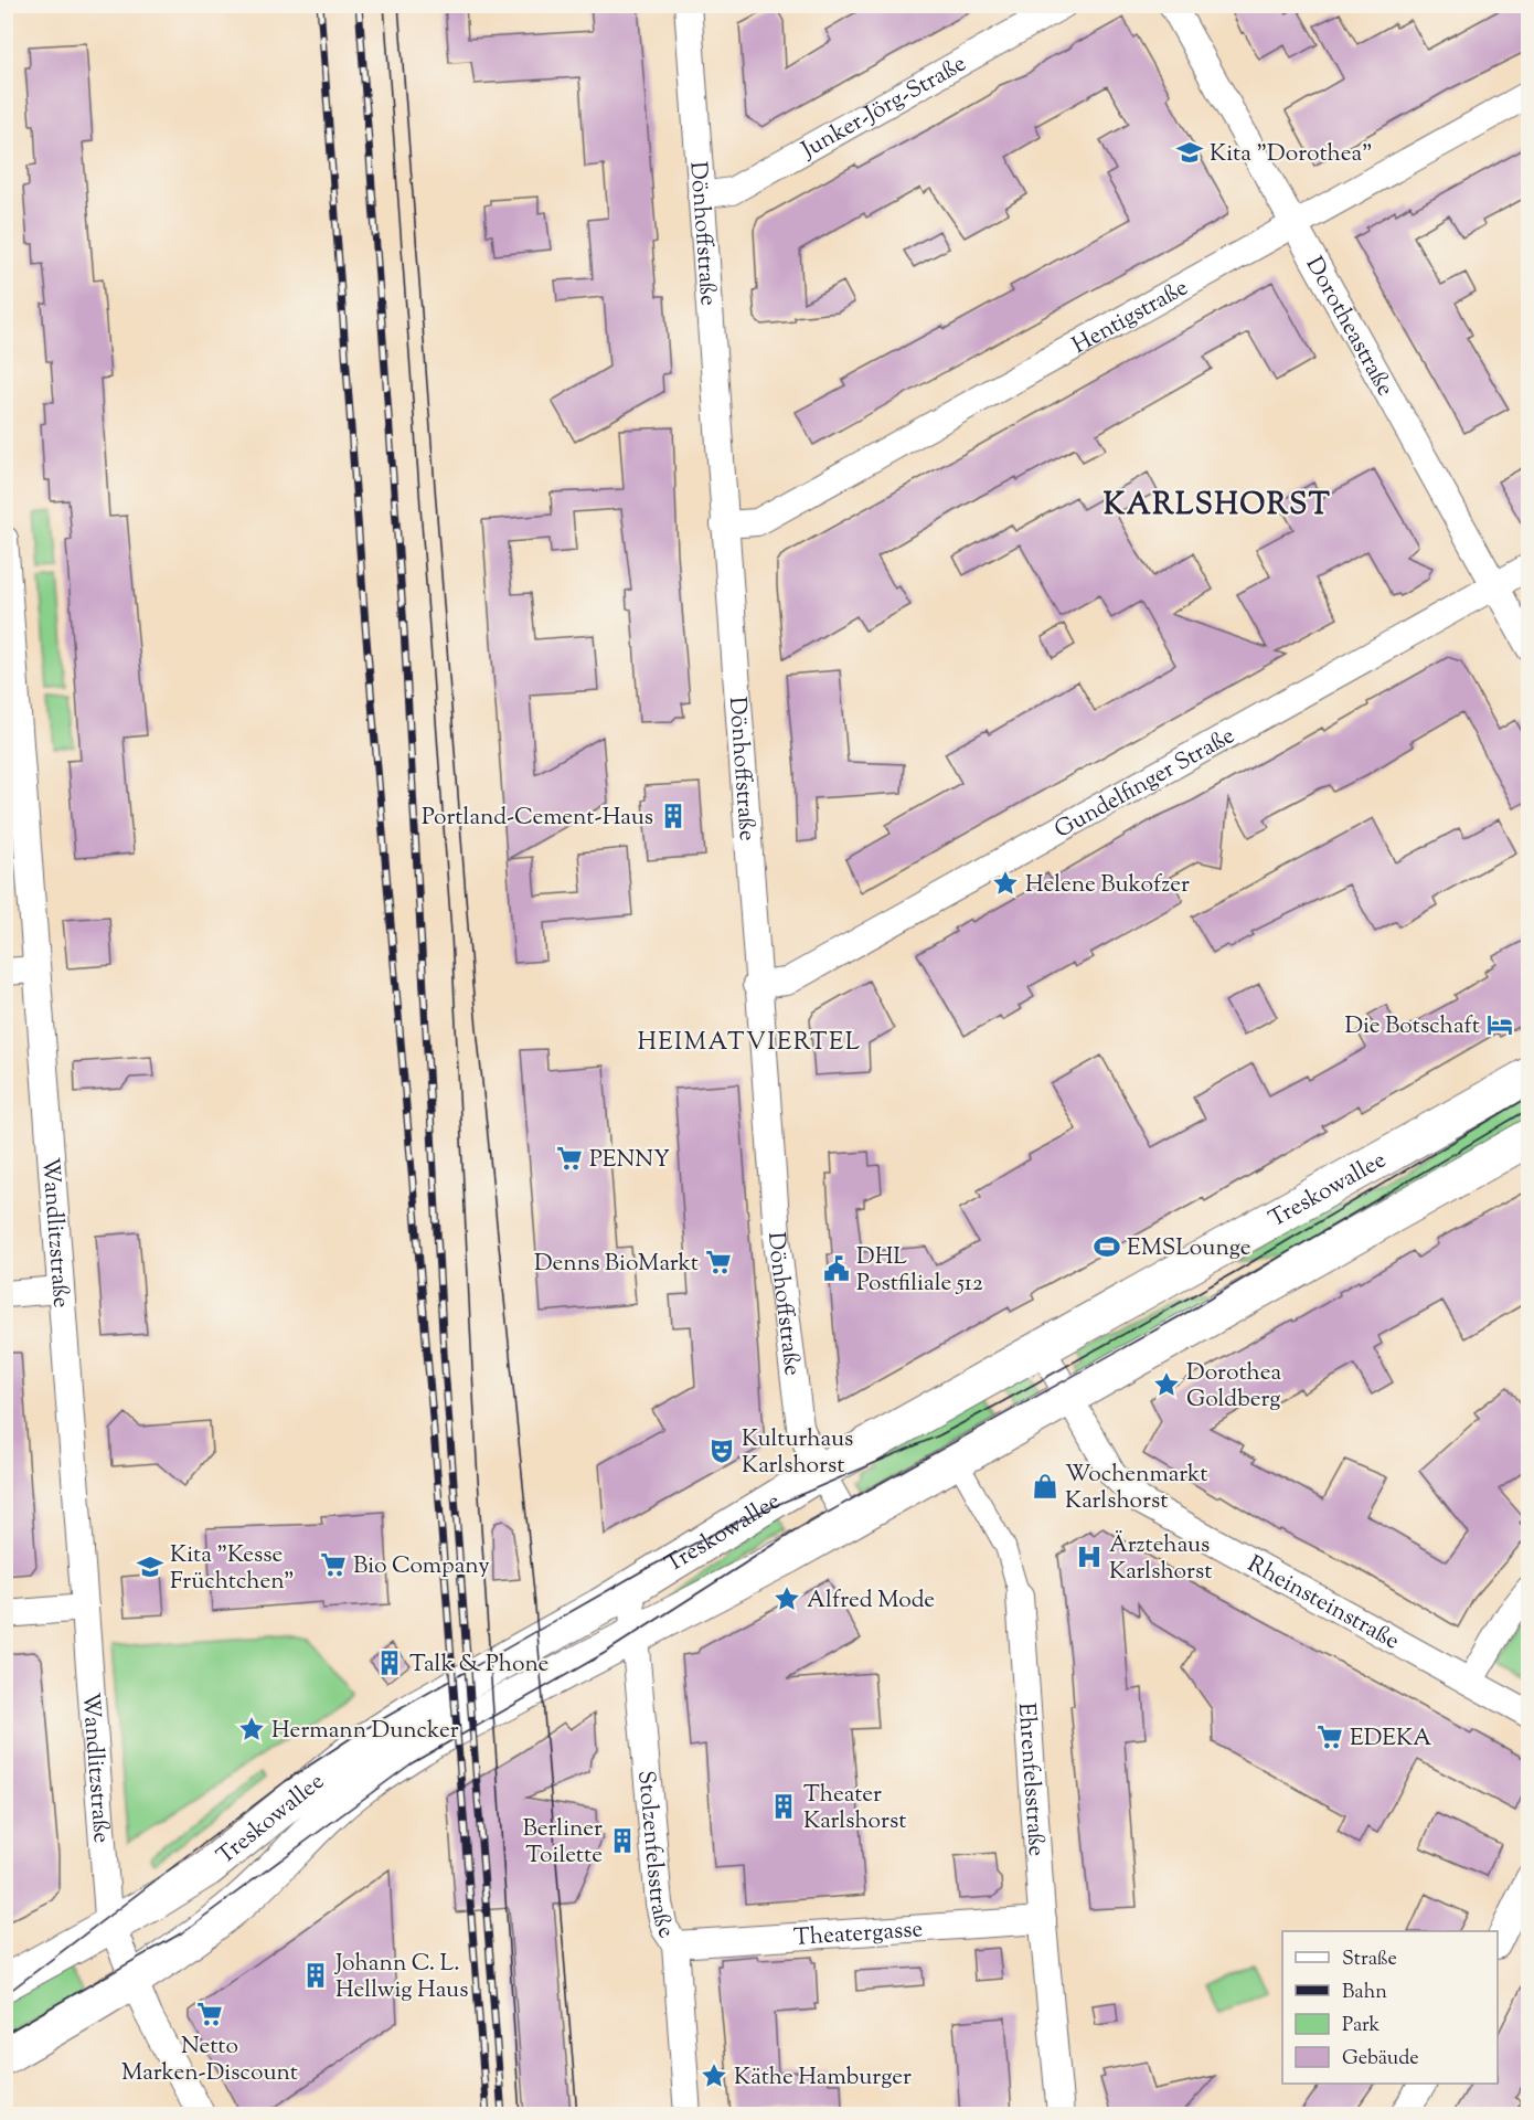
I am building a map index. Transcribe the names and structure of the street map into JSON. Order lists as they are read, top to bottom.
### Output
{
  "streets": {
    "main road": ["Treskowallee"],
    "street": [
      "Junker-Jörg-Straße",
      "Dönhoffstraße",
      "Hentigstraße",
      "Dorotheastraße",
      "Gundelfinger Straße",
      "Wandlitzstraße",
      "Rheinsteinstraße",
      "Ehrenfelsstraße",
      "Stolzenfelsstraße",
      "Theatergasse"
    ]
  },
  "crossings": [
    ["Junker-Jörg-Straße", "Dönhoffstraße"],
    ["Dönhoffstraße", "Hentigstraße"],
    ["Dönhoffstraße", "Gundelfinger Straße"],
    ["Dönhoffstraße", "Treskowallee"],
    ["Hentigstraße", "Dorotheastraße"],
    ["Dorotheastraße", "Gundelfinger Straße"],
    ["Treskowallee", "Wandlitzstraße"],
    ["Treskowallee", "Rheinsteinstraße"],
    ["Treskowallee", "Ehrenfelsstraße"],
    ["Treskowallee", "Stolzenfelsstraße"],
    ["Ehrenfelsstraße", "Theatergasse"],
    ["Stolzenfelsstraße", "Theatergasse"]
  ],
  "districts": ["KARLSHORST", "HEIMATVIERTEL"],
  "places": {
    "school or university": ["Kita \"Dorothea\"", "Kita \"Kesse Früchtchen\""],
    "building": [
      "Portland-Cement-Haus",
      "Talk & Phone",
      "Theater Karlshorst",
      "Berliner Toilette",
      "Johann C. L. Hellwig Haus"
    ],
    "place": [
      "Helene Bukofzer",
      "Dorothea Goldberg",
      "Alfred Mode",
      "Hermann Duncker",
      "Käthe Hamburger"
    ],
    "hotel": ["Die Botschaft"],
    "supermarket": [
      "PENNY",
      "Denns BioMarkt",
      "Bio Company",
      "EDEKA",
      "Netto Marken-Discount"
    ],
    "sports": ["EMSLounge"],
    "public building": ["DHL Postfiliale 512"],
    "theatre": ["Kulturhaus Karlshorst"],
    "shop": ["Wochenmarkt Karlshorst"],
    "hospital": ["Ärztehaus Karlshorst"]
  },
  "legend": [
    "Straße",
    "Bahn",
    "Park",
    "Gebäude"
  ]
}
